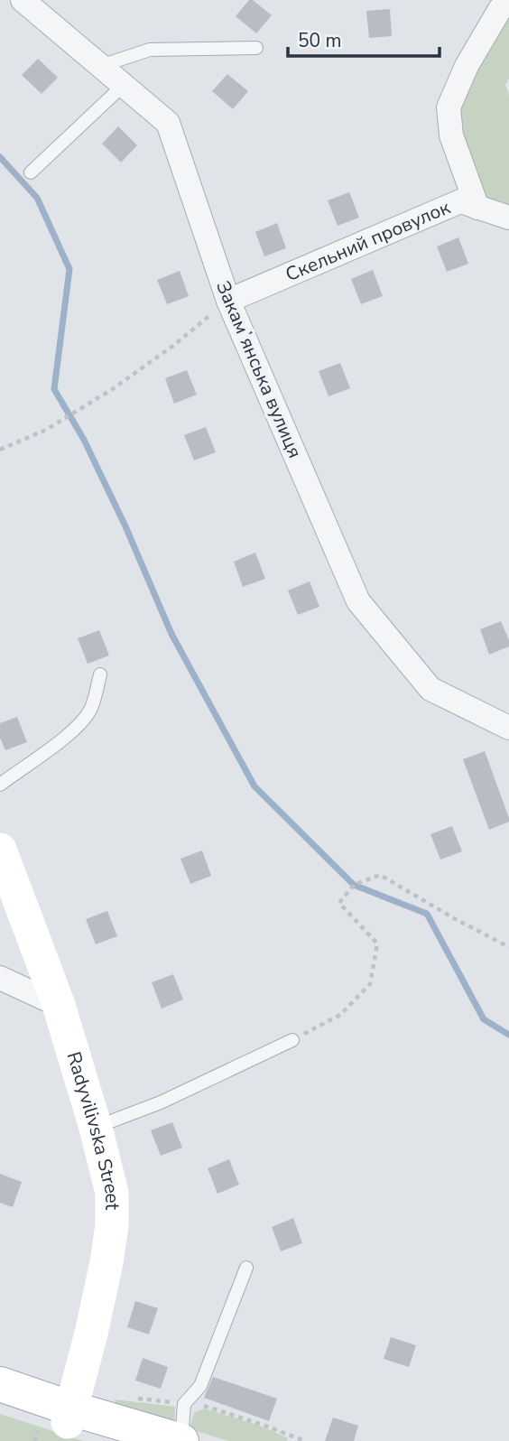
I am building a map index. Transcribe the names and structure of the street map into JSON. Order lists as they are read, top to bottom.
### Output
{
  "streets": {
    "street": ["Скельний провулок", "Закамʼянська вулиця", "Radyvilivska Street"]
  },
  "crossings": [
    ["Скельний провулок", "Закамʼянська вулиця"]
  ],
  "scale_bar": "50 m"
}
